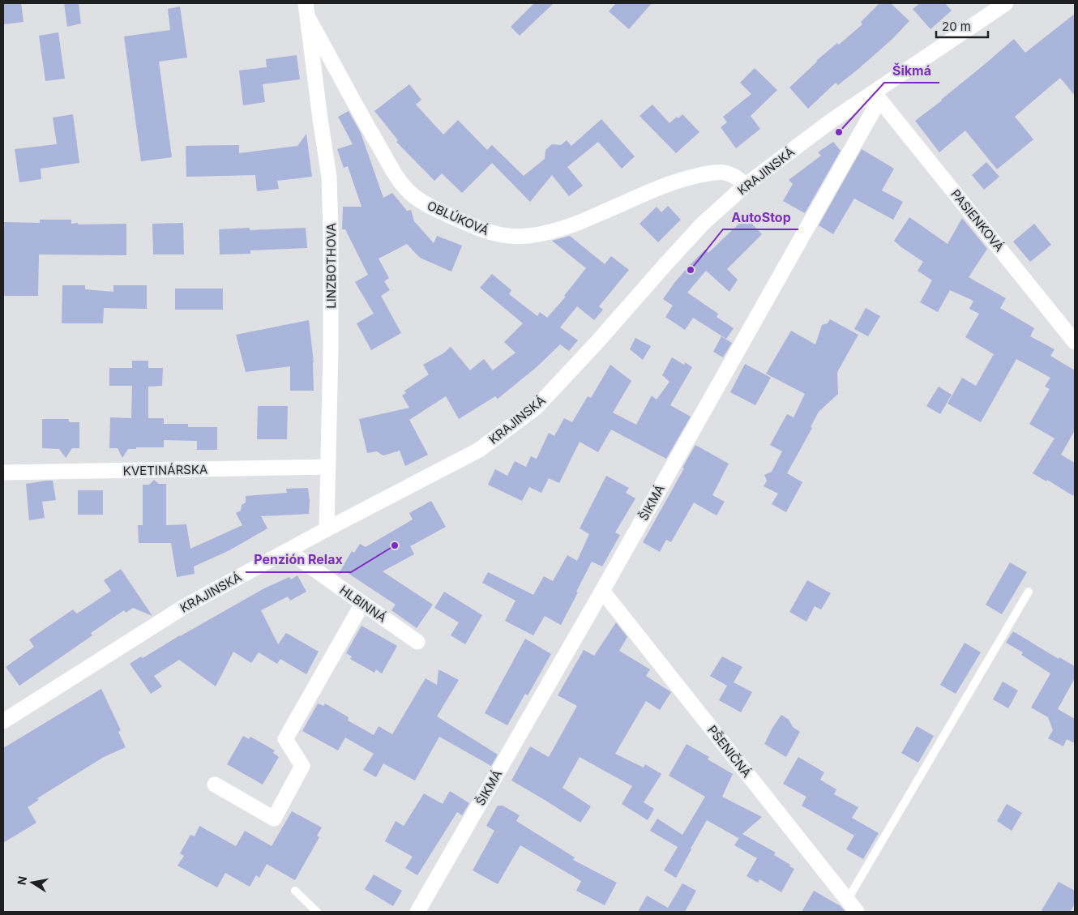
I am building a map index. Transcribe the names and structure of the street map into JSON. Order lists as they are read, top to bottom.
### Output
{
  "streets": {
    "street": [
      "KRAJINSKÁ",
      "OBLÚKOVÁ",
      "PASIENKOVÁ",
      "LINZBOTHOVA",
      "KVETINÁRSKA",
      "ŠIKMÁ",
      "HLBINNÁ",
      "PŠENIČNÁ"
    ]
  },
  "crossings": [
    ["KRAJINSKÁ", "OBLÚKOVÁ"],
    ["KRAJINSKÁ", "PASIENKOVÁ"],
    ["KRAJINSKÁ", "LINZBOTHOVA"],
    ["KRAJINSKÁ", "ŠIKMÁ"],
    ["KRAJINSKÁ", "HLBINNÁ"],
    ["OBLÚKOVÁ", "LINZBOTHOVA"],
    ["PASIENKOVÁ", "ŠIKMÁ"],
    ["LINZBOTHOVA", "KVETINÁRSKA"],
    ["ŠIKMÁ", "PŠENIČNÁ"]
  ],
  "places": ["Šikmá", "AutoStop", "Penzión Relax"],
  "scale_bar": "20 m",
  "north": "left"
}
